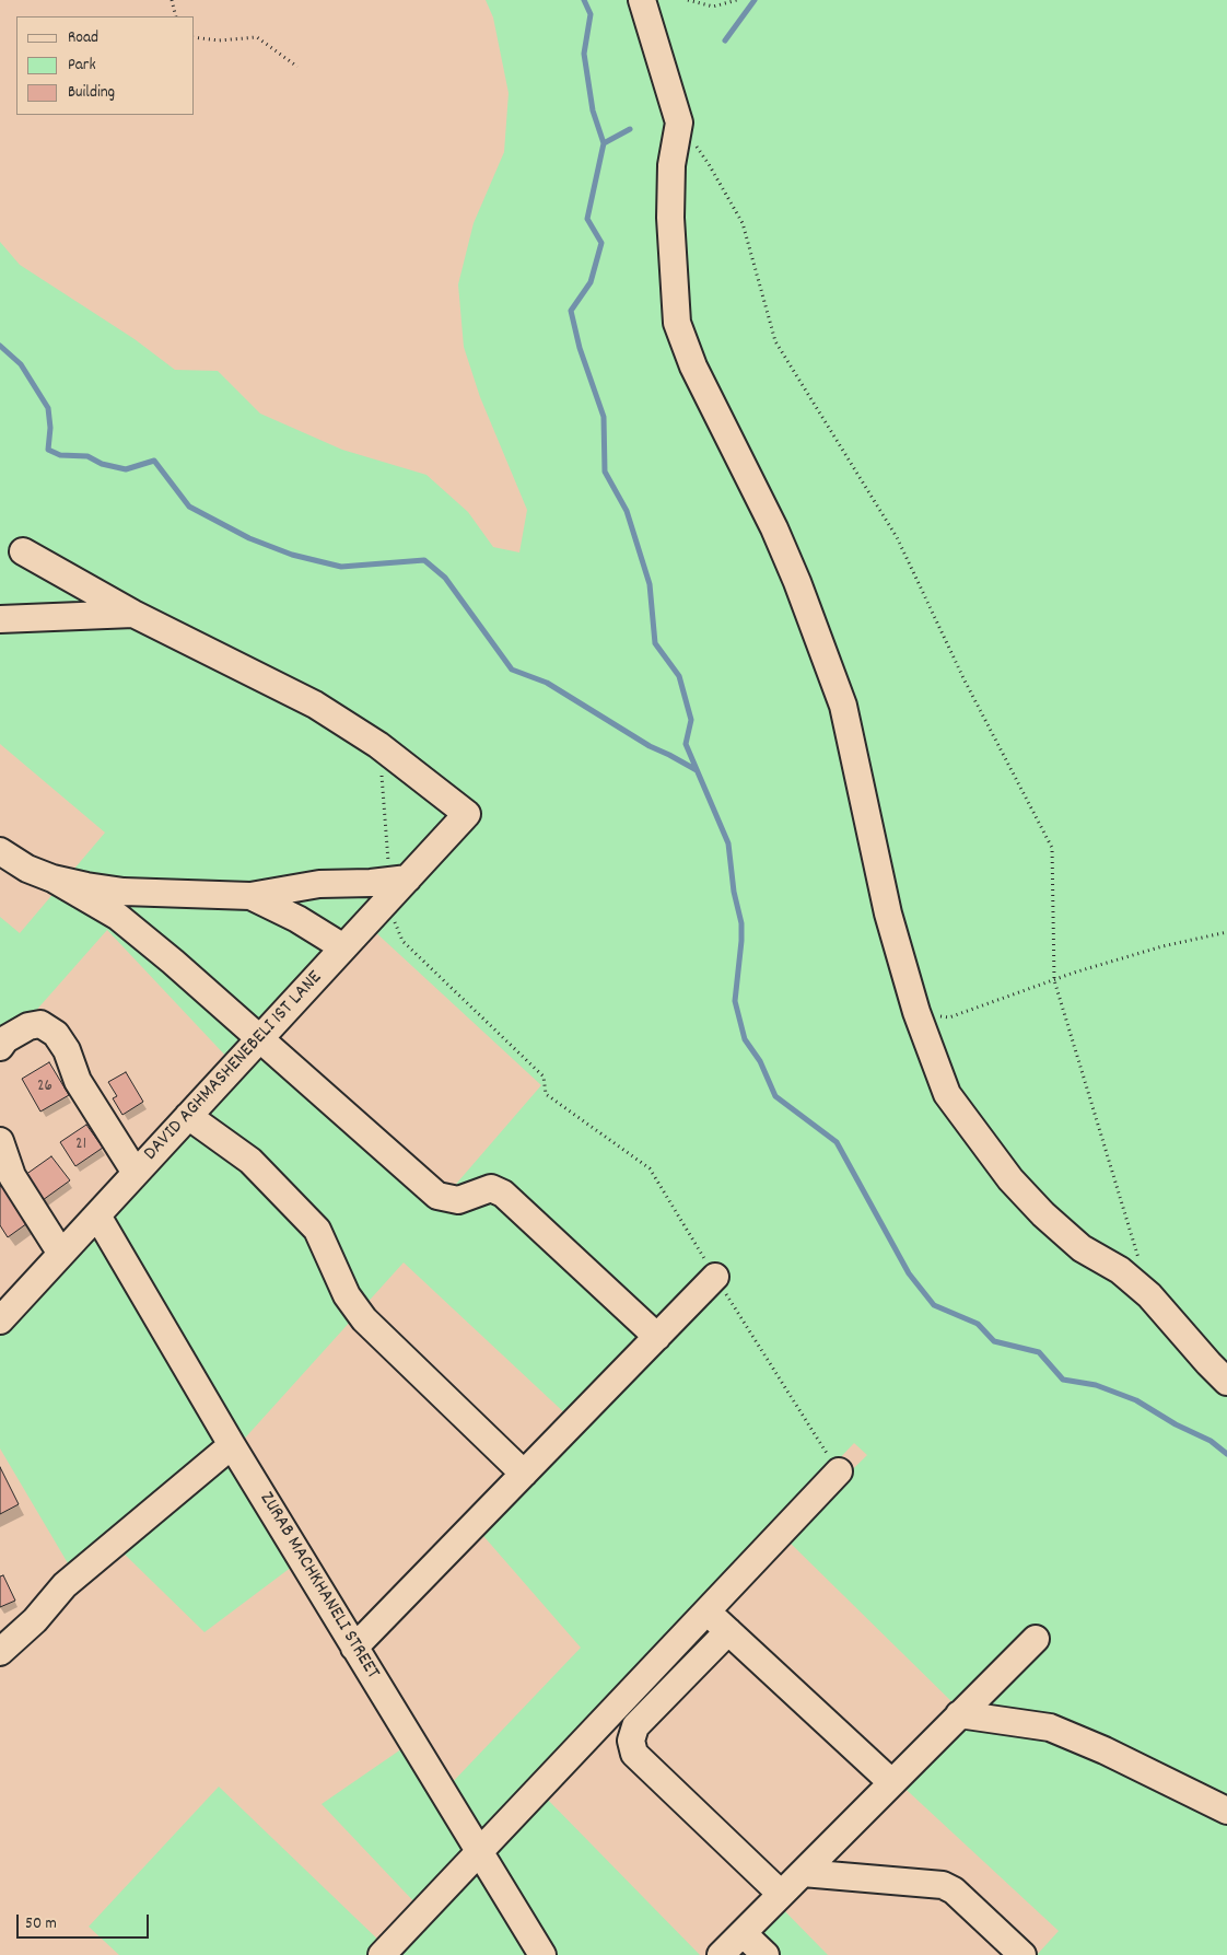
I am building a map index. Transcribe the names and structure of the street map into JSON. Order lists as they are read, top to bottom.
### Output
{
  "streets": {
    "street": ["DAVID AGHMASHENEBELI 1ST LANE", "ZURAB MACHKHANELI STREET"]
  },
  "crossings": [
    ["DAVID AGHMASHENEBELI 1ST LANE", "ZURAB MACHKHANELI STREET"]
  ],
  "house_numbers": ["26", "21"],
  "legend": ["Road", "Park", "Building"],
  "scale_bar": "50 m"
}
